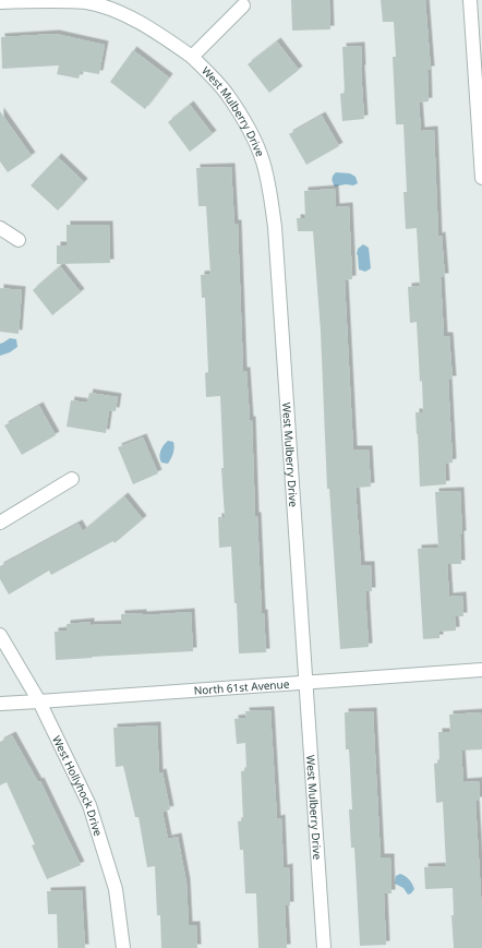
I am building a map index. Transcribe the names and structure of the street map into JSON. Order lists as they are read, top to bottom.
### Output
{
  "streets": {
    "street": ["West Mulberry Drive", "North 61st Avenue", "West Hollyhock Drive"]
  },
  "crossings": [
    ["West Mulberry Drive", "North 61st Avenue"],
    ["North 61st Avenue", "West Hollyhock Drive"]
  ]
}
